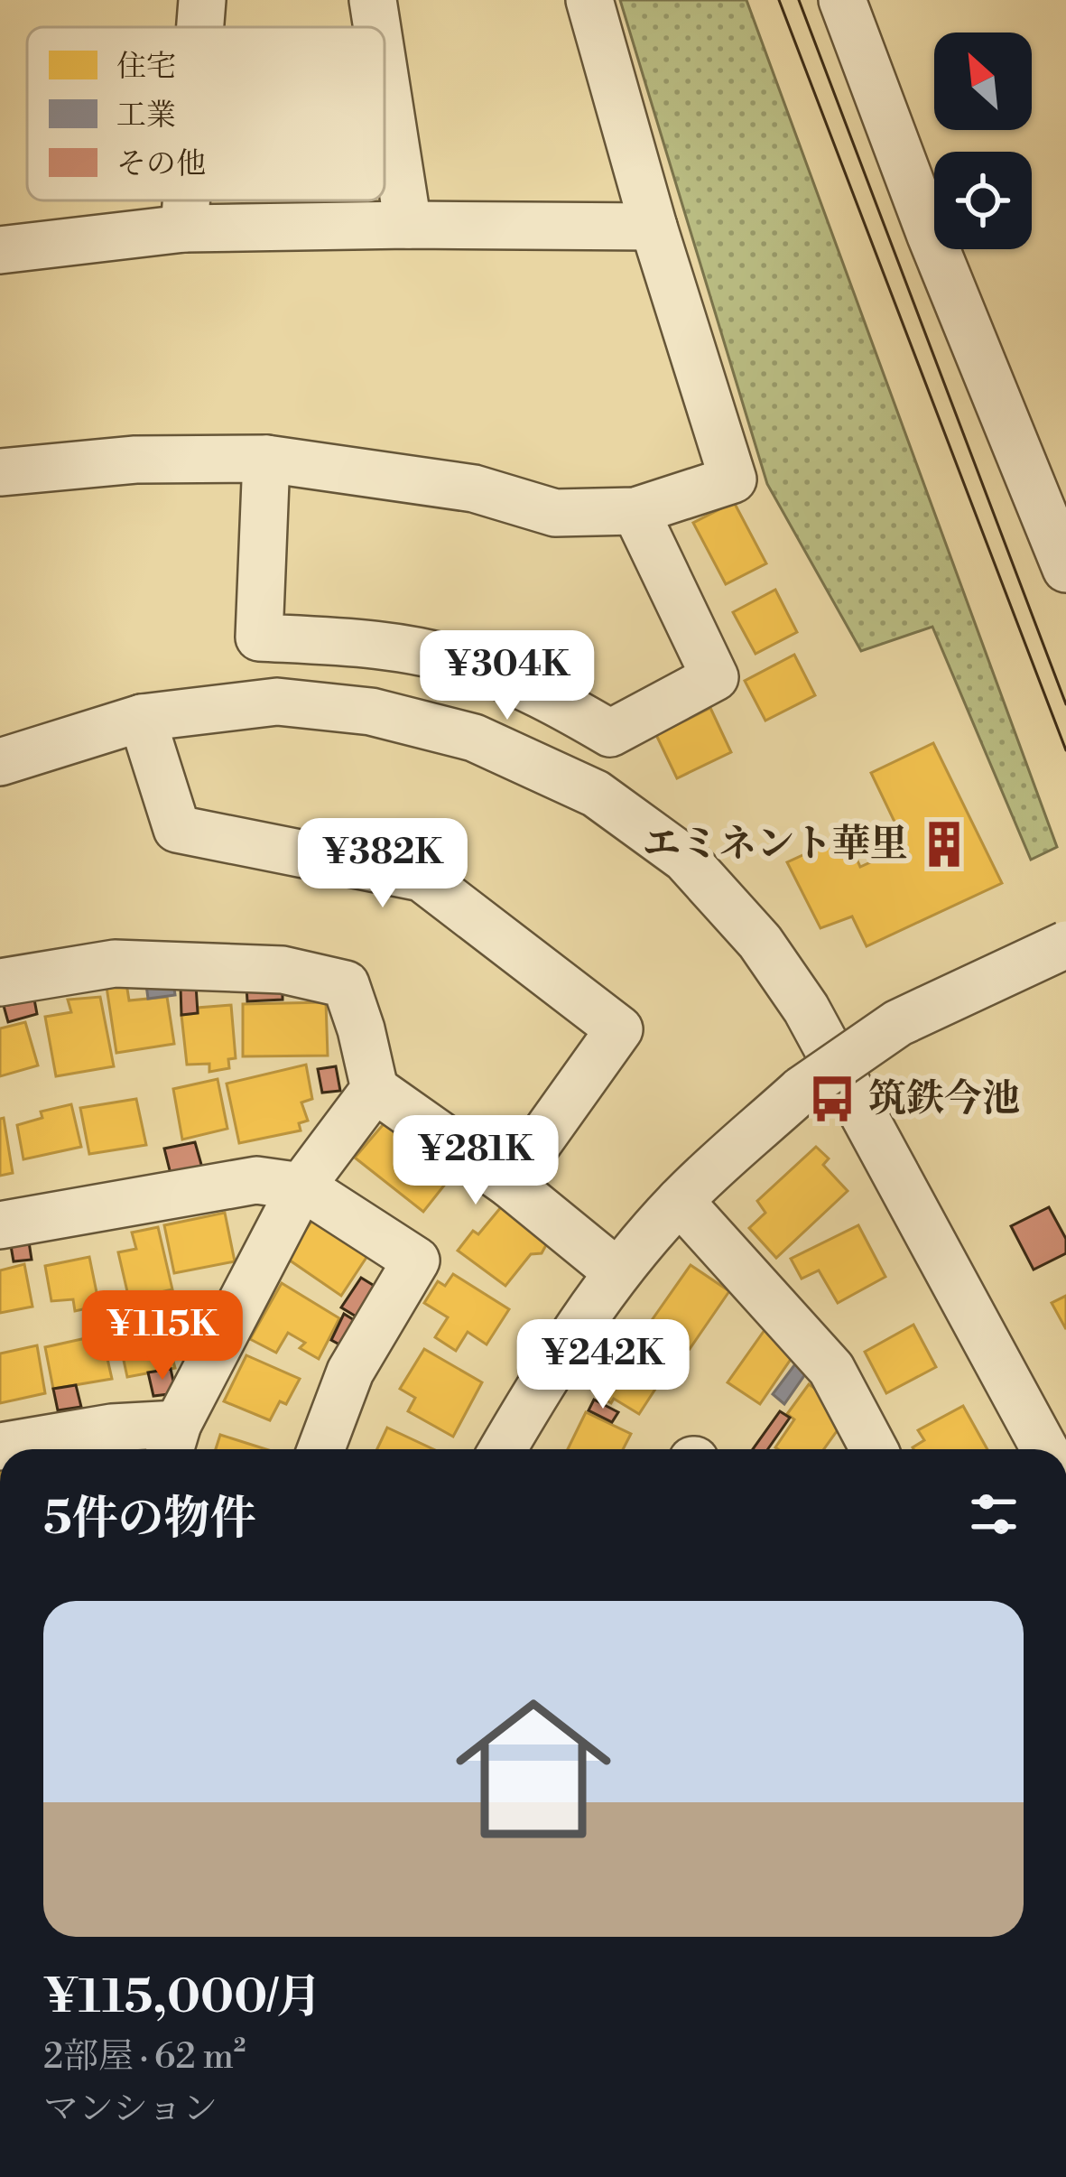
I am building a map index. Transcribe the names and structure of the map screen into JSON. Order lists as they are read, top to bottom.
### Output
{
  "places": {
    "building": ["エミネント華里"],
    "bus stop": ["筑鉄今池"]
  },
  "legend": ["住宅", "工業", "その他"],
  "north": "top left",
  "page": {
    "price": [
      "¥304K",
      "¥382K",
      "¥281K",
      "¥115K",
      "¥242K"
    ],
    "heading": "5件の物件",
    "list": [
      {
        "name": "¥115,000/月",
        "note": "2部屋 · 62 m² · マンション"
      }
    ]
  }
}
